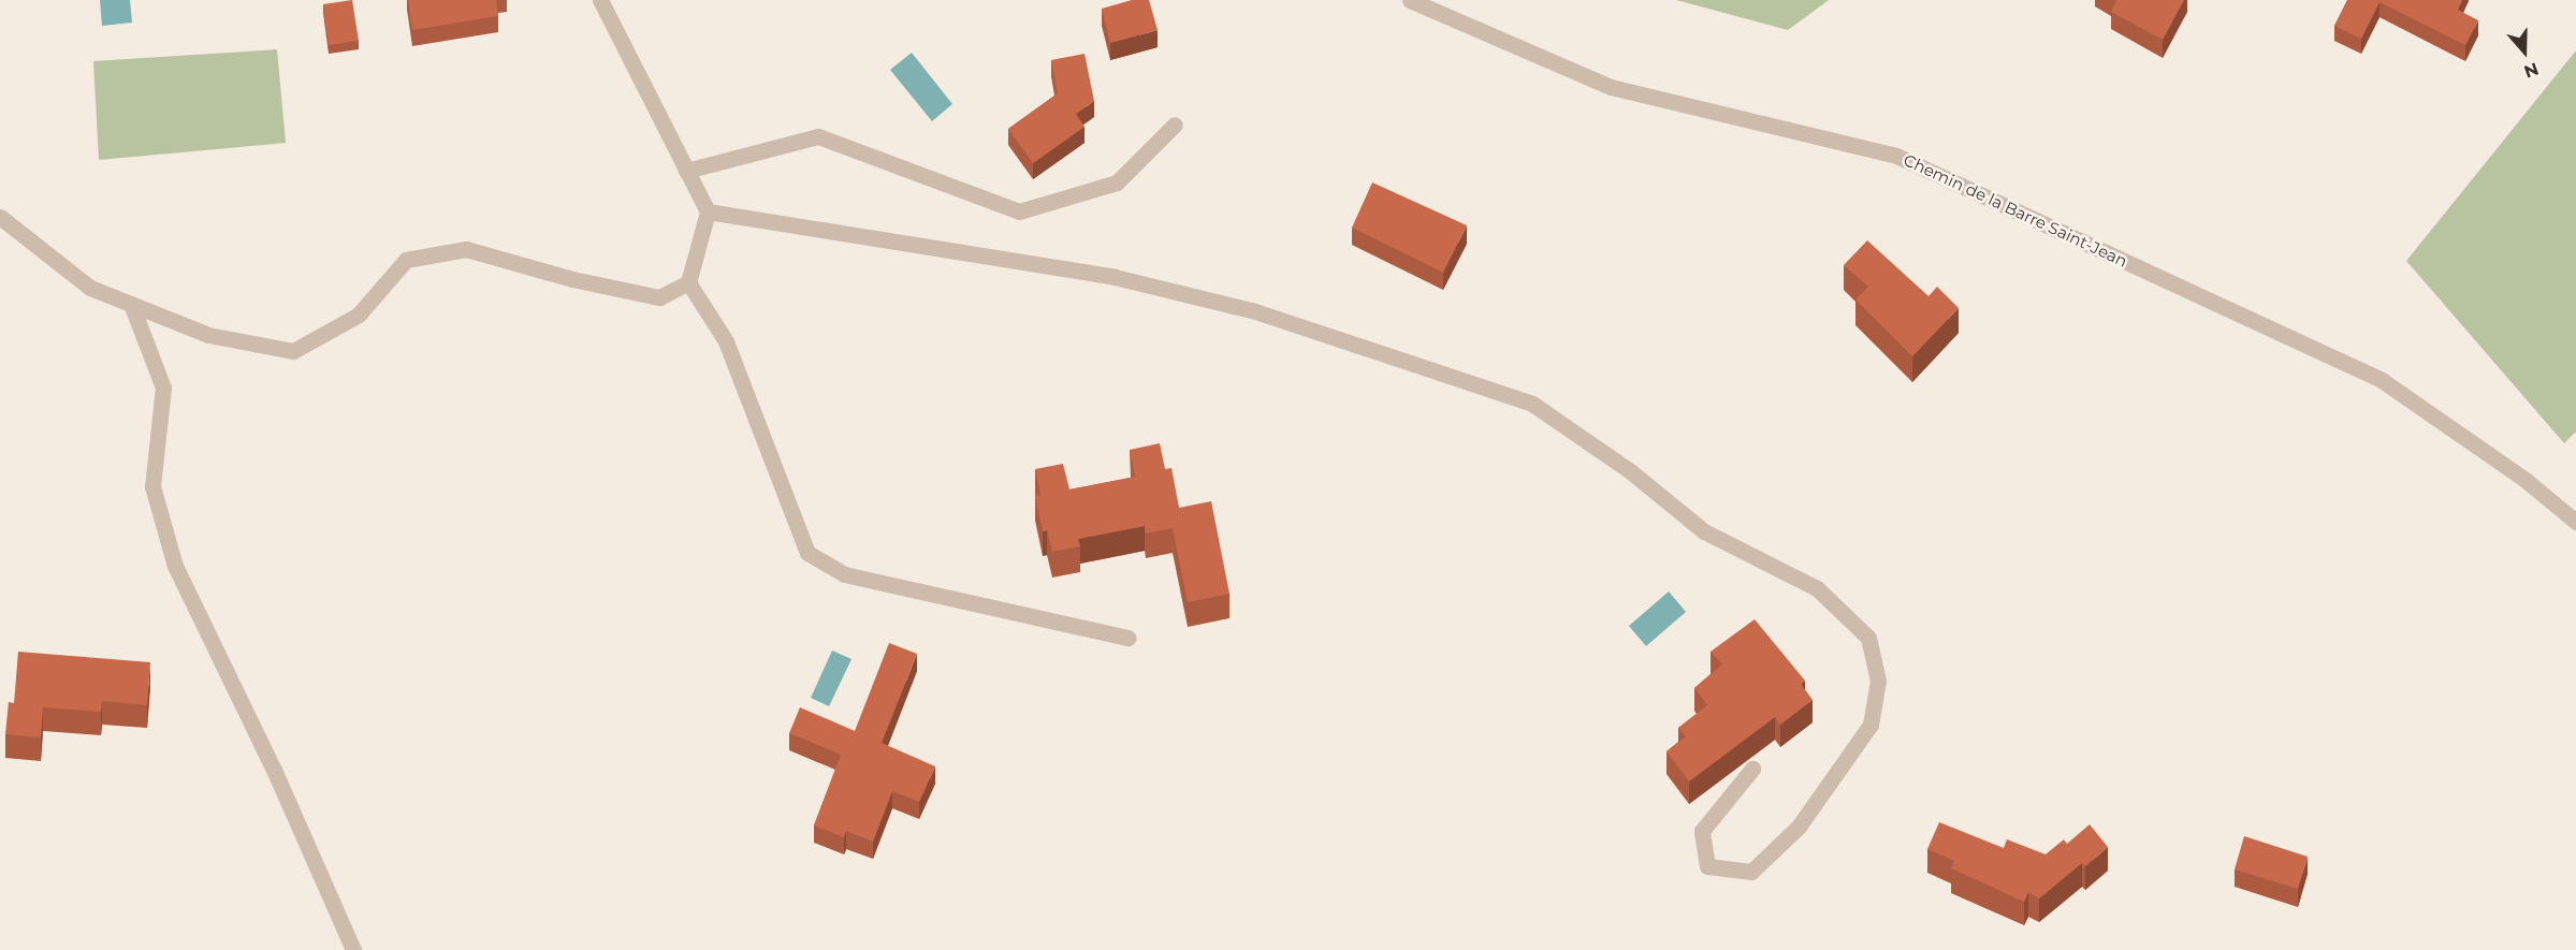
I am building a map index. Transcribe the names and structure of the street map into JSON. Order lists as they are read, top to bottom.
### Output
{
  "streets": {
    "street": ["Chemin de la Barre Saint-Jean"]
  },
  "north": "bottom"
}
